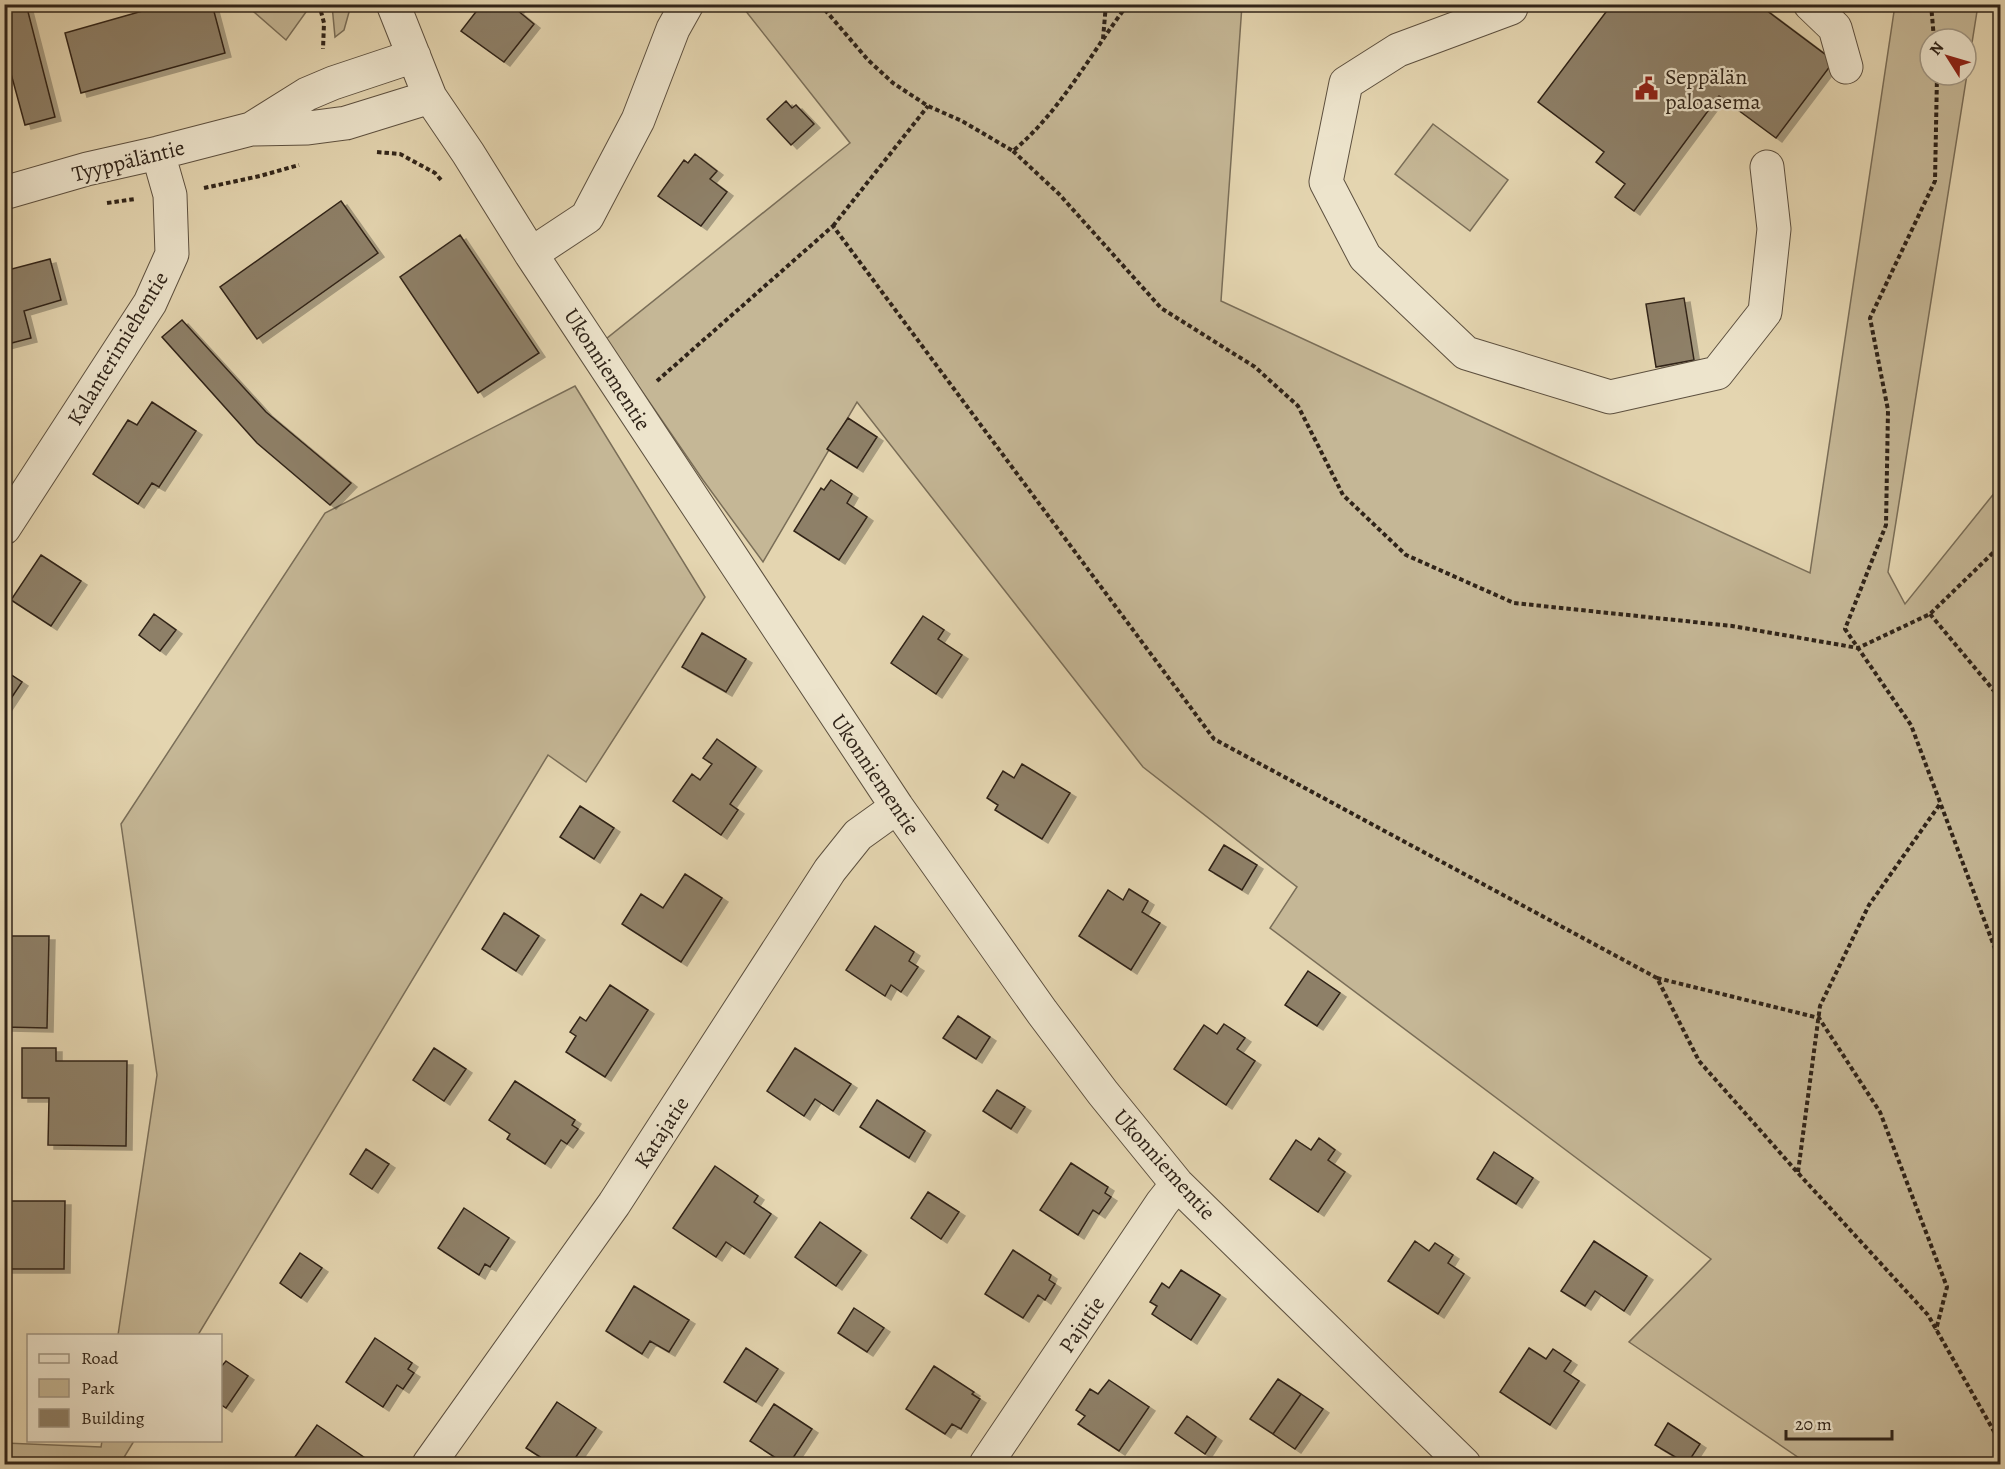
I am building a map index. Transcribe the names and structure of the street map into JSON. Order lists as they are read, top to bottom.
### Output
{
  "streets": {
    "street": [
      "Tyyppäläntie",
      "Kalanterimiehentie",
      "Ukonniementie",
      "Katajatie",
      "Pajutie"
    ]
  },
  "crossings": [
    ["Tyyppäläntie", "Kalanterimiehentie"],
    ["Tyyppäläntie", "Ukonniementie"],
    ["Ukonniementie", "Katajatie"],
    ["Ukonniementie", "Pajutie"]
  ],
  "places": {
    "public building": ["Seppälän paloasema"]
  },
  "legend": ["Road", "Park", "Building"],
  "scale_bar": "20 m",
  "north": "top left"
}
